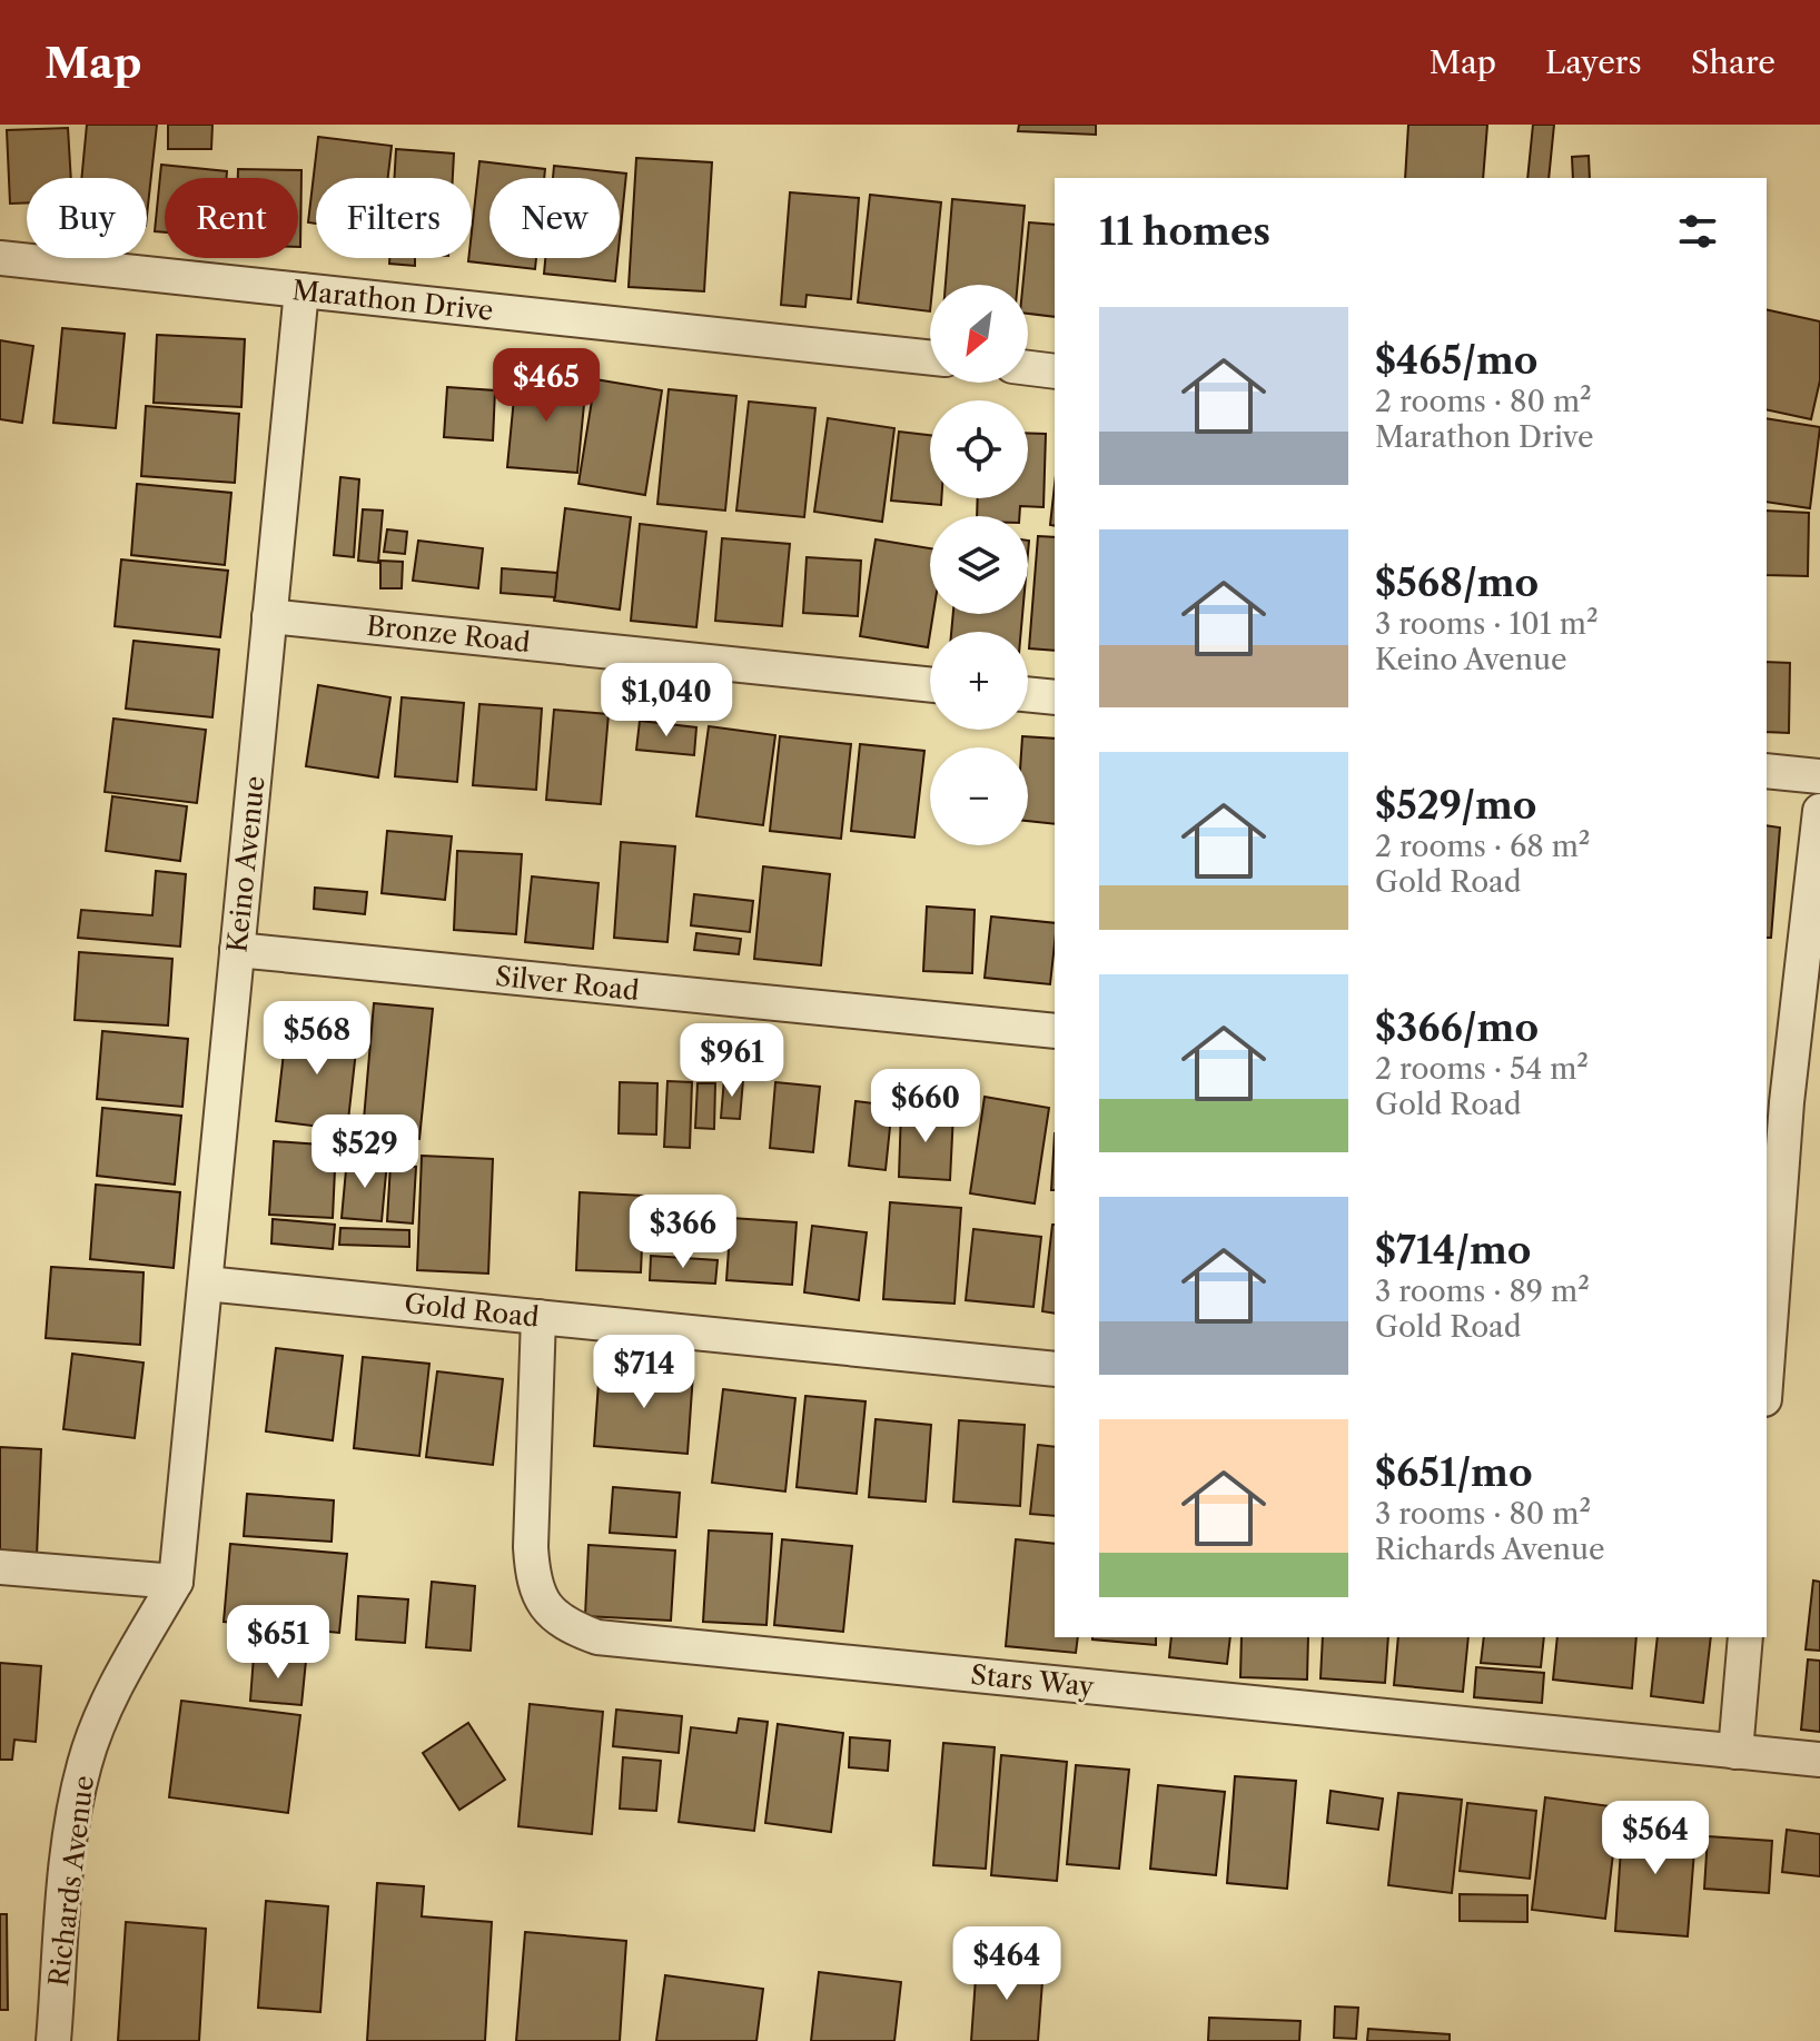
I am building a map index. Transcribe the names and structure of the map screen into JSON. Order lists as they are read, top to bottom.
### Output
{
  "streets": {
    "street": [
      "Marathon Drive",
      "Bronze Road",
      "Keino Avenue",
      "Silver Road",
      "Gold Road",
      "Stars Way",
      "Richards Avenue"
    ]
  },
  "crossings": [
    ["Marathon Drive", "Keino Avenue"],
    ["Bronze Road", "Keino Avenue"],
    ["Keino Avenue", "Silver Road"],
    ["Keino Avenue", "Gold Road"],
    ["Keino Avenue", "Richards Avenue"],
    ["Gold Road", "Stars Way"]
  ],
  "north": "bottom left",
  "page": {
    "header": "Map",
    "nav": ["Map", "Layers", "Share"],
    "chip": [
      "Buy",
      "Rent",
      "Filters",
      "New"
    ],
    "heading": "11 homes",
    "map_buttons": ["+", "−"],
    "list": [
      {
        "name": "$465/mo",
        "note": "2 rooms · 80 m² · Marathon Drive"
      },
      {
        "name": "$568/mo",
        "note": "3 rooms · 101 m² · Keino Avenue"
      },
      {
        "name": "$529/mo",
        "note": "2 rooms · 68 m² · Gold Road"
      },
      {
        "name": "$366/mo",
        "note": "2 rooms · 54 m² · Gold Road"
      },
      {
        "name": "$714/mo",
        "note": "3 rooms · 89 m² · Gold Road"
      },
      {
        "name": "$651/mo",
        "note": "3 rooms · 80 m² · Richards Avenue"
      }
    ],
    "price": [
      "$465",
      "$1,040",
      "$568",
      "$961",
      "$660",
      "$529",
      "$366",
      "$714",
      "$651",
      "$564",
      "$464"
    ]
  }
}
